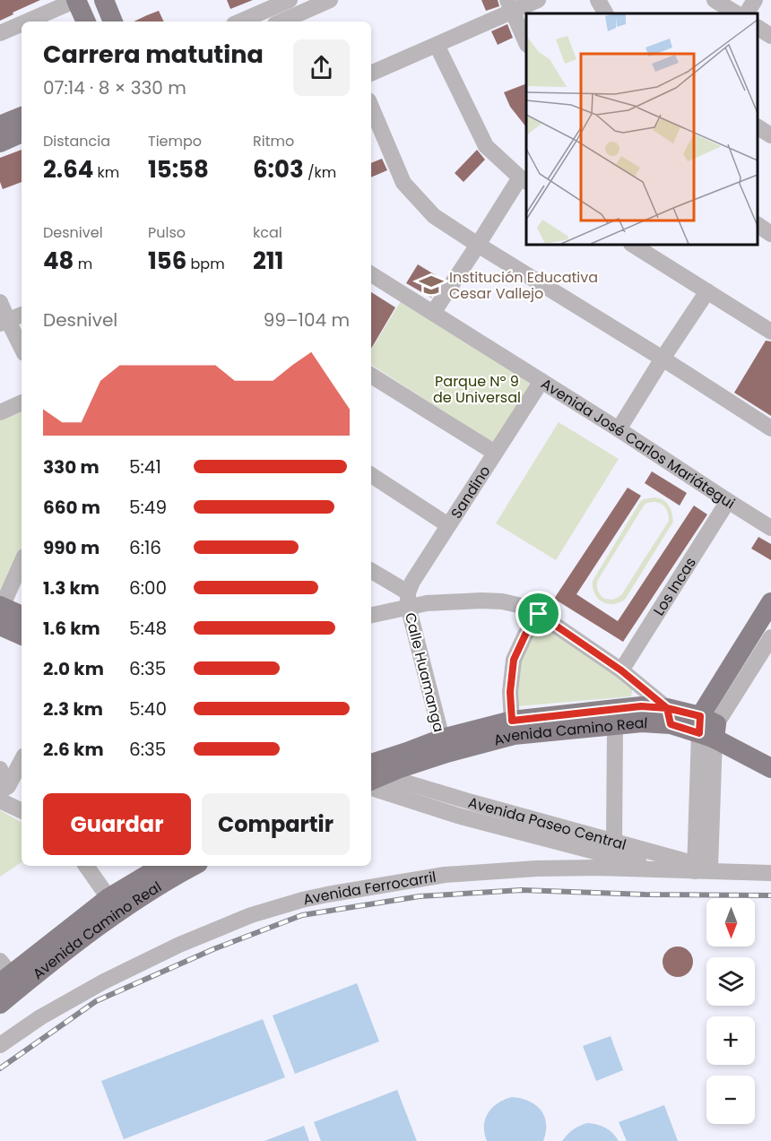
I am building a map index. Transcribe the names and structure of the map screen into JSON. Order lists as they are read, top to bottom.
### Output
{
  "streets": {
    "main road": ["Avenida Camino Real"],
    "street": [
      "Avenida José Carlos Mariátegui",
      "Sandino",
      "Los Incas",
      "Calle Huamanga",
      "Avenida Paseo Central",
      "Avenida Ferrocarril"
    ]
  },
  "crossings": [
    ["Avenida José Carlos Mariátegui", "Sandino"],
    ["Avenida José Carlos Mariátegui", "Los Incas"],
    ["Sandino", "Calle Huamanga"],
    ["Calle Huamanga", "Avenida Camino Real"],
    ["Avenida Camino Real", "Avenida Paseo Central"],
    ["Avenida Paseo Central", "Avenida Ferrocarril"]
  ],
  "parks": ["Parque Nº 9 de Universal"],
  "places": {
    "school or university": ["Institución Educativa Cesar Vallejo"]
  },
  "north": "bottom",
  "page": {
    "heading": ["Carrera matutina", "07:14 · 8 × 330 m"],
    "stats": [
      ["Distancia", "2.64 km"],
      ["Tiempo", "15:58"],
      ["Ritmo", "6:03 /km"],
      ["Desnivel", "48 m"],
      ["Pulso", "156 bpm"],
      ["kcal", "211"]
    ],
    "chart": ["Desnivel", "99–104 m"],
    "list": [
      {
        "name": "330 m",
        "note": "5:41"
      },
      {
        "name": "660 m",
        "note": "5:49"
      },
      {
        "name": "990 m",
        "note": "6:16"
      },
      {
        "name": "1.3 km",
        "note": "6:00"
      },
      {
        "name": "1.6 km",
        "note": "5:48"
      },
      {
        "name": "2.0 km",
        "note": "6:35"
      },
      {
        "name": "2.3 km",
        "note": "5:40"
      },
      {
        "name": "2.6 km",
        "note": "6:35"
      }
    ],
    "buttons": ["Guardar", "Compartir"],
    "map_buttons": ["+", "−"]
  }
}
